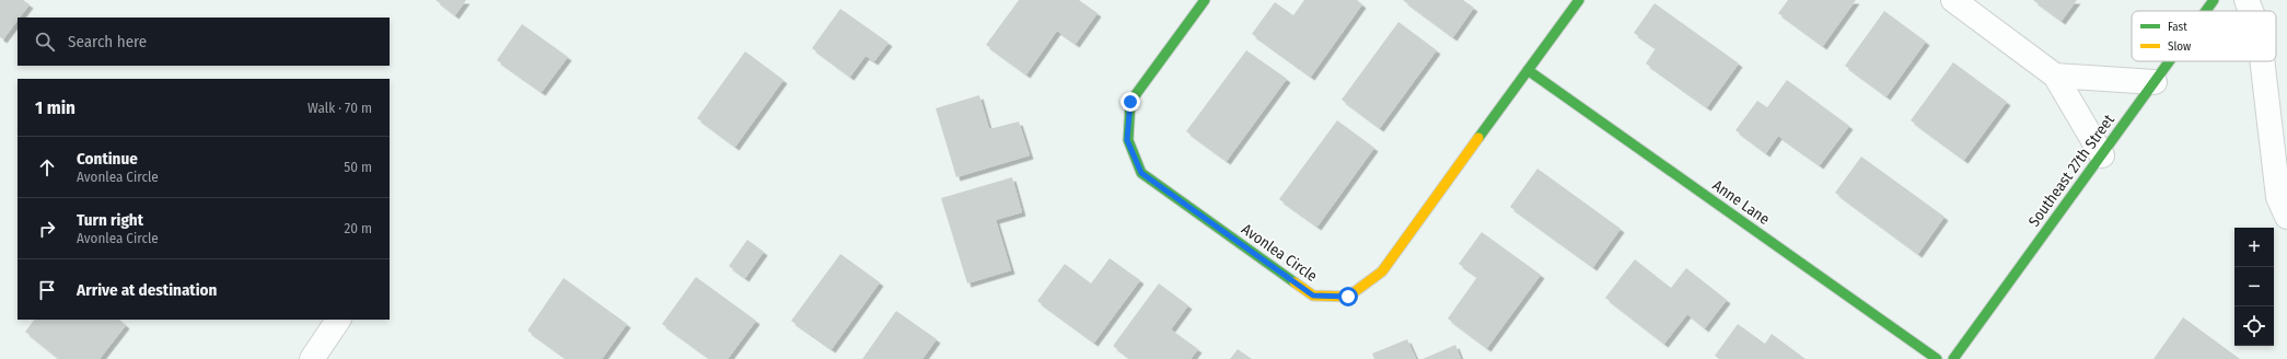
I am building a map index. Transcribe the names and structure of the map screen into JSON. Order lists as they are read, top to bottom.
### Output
{
  "streets": {
    "street": ["Southeast 27th Street", "Anne Lane", "Avonlea Circle"]
  },
  "crossings": [
    ["Anne Lane", "Avonlea Circle"]
  ],
  "legend": ["Fast", "Slow"],
  "page": {
    "search": "Search here",
    "heading": ["1 min", "Walk · 70 m"],
    "list": [
      ["Continue", "Avonlea Circle", "50 m"],
      ["Turn right", "Avonlea Circle", "20 m"],
      "Arrive at destination"
    ],
    "map_buttons": ["+", "−"]
  }
}
